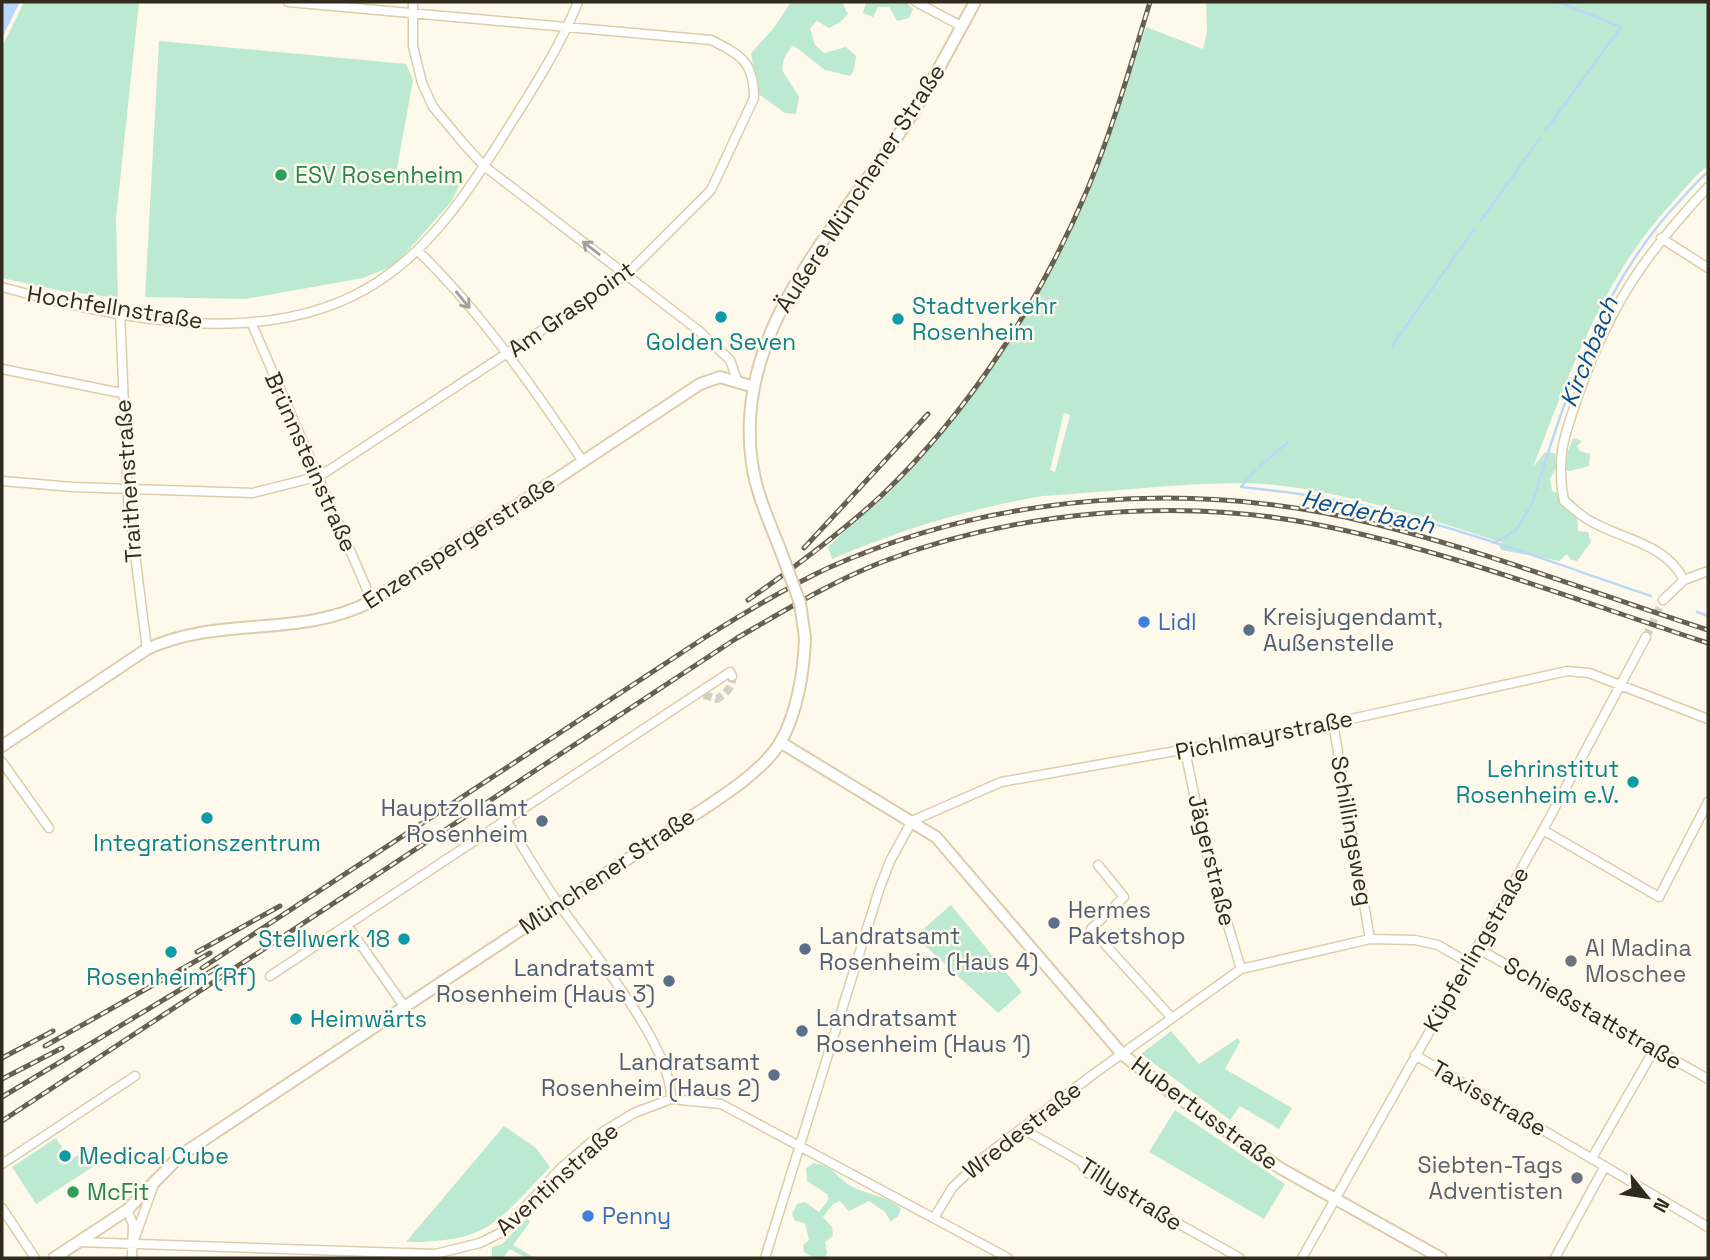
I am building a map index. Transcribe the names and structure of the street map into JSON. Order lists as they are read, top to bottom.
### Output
{
  "streets": {
    "main road": [
      "Äußere Münchener Straße",
      "Enzenspergerstraße",
      "Münchener Straße",
      "Hubertusstraße"
    ],
    "street": [
      "Hochfellnstraße",
      "Am Graspoint",
      "Brünnsteinstraße",
      "Traithenstraße",
      "Pichlmayrstraße",
      "Schillingsweg",
      "Jägerstraße",
      "Küpferlingstraße",
      "Schießstattstraße",
      "Taxisstraße",
      "Wredestraße",
      "Aventinstraße",
      "Tillystraße"
    ]
  },
  "crossings": [
    ["Äußere Münchener Straße", "Enzenspergerstraße"],
    ["Äußere Münchener Straße", "Münchener Straße"],
    ["Äußere Münchener Straße", "Hubertusstraße"],
    ["Hochfellnstraße", "Am Graspoint"],
    ["Hochfellnstraße", "Brünnsteinstraße"],
    ["Hochfellnstraße", "Traithenstraße"],
    ["Am Graspoint", "Brünnsteinstraße"],
    ["Am Graspoint", "Traithenstraße"],
    ["Brünnsteinstraße", "Enzenspergerstraße"],
    ["Traithenstraße", "Enzenspergerstraße"],
    ["Pichlmayrstraße", "Schillingsweg"],
    ["Pichlmayrstraße", "Jägerstraße"],
    ["Pichlmayrstraße", "Küpferlingstraße"],
    ["Pichlmayrstraße", "Hubertusstraße"],
    ["Jägerstraße", "Wredestraße"],
    ["Münchener Straße", "Hubertusstraße"],
    ["Münchener Straße", "Aventinstraße"],
    ["Küpferlingstraße", "Schießstattstraße"],
    ["Küpferlingstraße", "Taxisstraße"],
    ["Küpferlingstraße", "Hubertusstraße"],
    ["Hubertusstraße", "Wredestraße"],
    ["Wredestraße", "Aventinstraße"],
    ["Wredestraße", "Tillystraße"]
  ],
  "water": ["Kirchbach", "Herderbach"],
  "places": [
    "ESV Rosenheim",
    "Golden Seven",
    "Stadtverkehr Rosenheim",
    "Lidl",
    "Kreisjugendamt, Außenstelle",
    "Lehrinstitut Rosenheim e.V.",
    "Integrationszentrum",
    "Hauptzollamt Rosenheim",
    "Hermes Paketshop",
    "Stellwerk 18",
    "Landratsamt Rosenheim (Haus 4)",
    "Rosenheim (Rf)",
    "Al Madina Moschee",
    "Landratsamt Rosenheim (Haus 3)",
    "Heimwärts",
    "Landratsamt Rosenheim (Haus 1)",
    "Landratsamt Rosenheim (Haus 2)",
    "Medical Cube",
    "Siebten-Tags Adventisten",
    "McFit",
    "Penny"
  ],
  "north": "bottom right"
}
